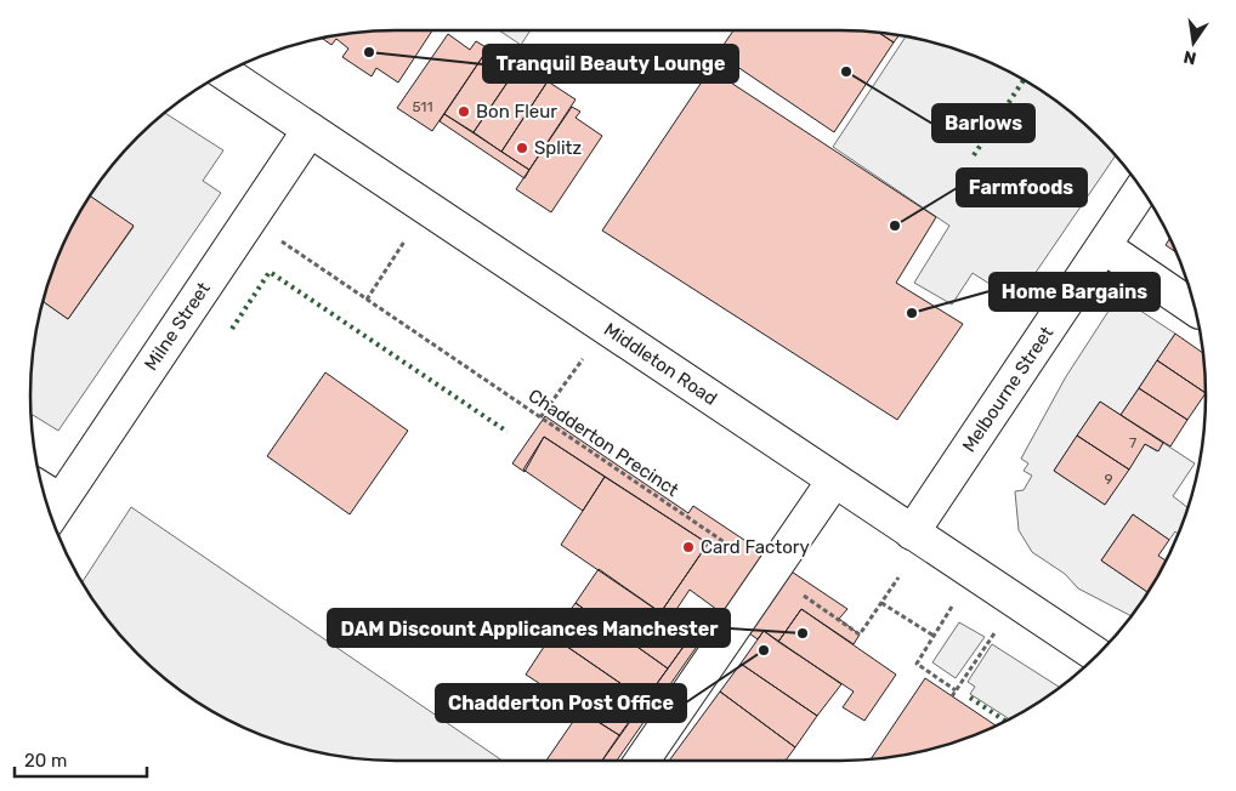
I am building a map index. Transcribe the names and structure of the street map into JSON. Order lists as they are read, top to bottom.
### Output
{
  "streets": {
    "street": ["Milne Street", "Middleton Road", "Melbourne Street"],
    "path": ["Chadderton Precinct"]
  },
  "crossings": [
    ["Milne Street", "Middleton Road"],
    ["Middleton Road", "Melbourne Street"]
  ],
  "places": [
    "Tranquil Beauty Lounge",
    "Barlows",
    "Bon Fleur",
    "Splitz",
    "Farmfoods",
    "Home Bargains",
    "Card Factory",
    "DAM Discount Applicances Manchester",
    "Chadderton Post Office"
  ],
  "house_numbers": ["511", "7", "9"],
  "scale_bar": "20 m",
  "north": "bottom"
}
